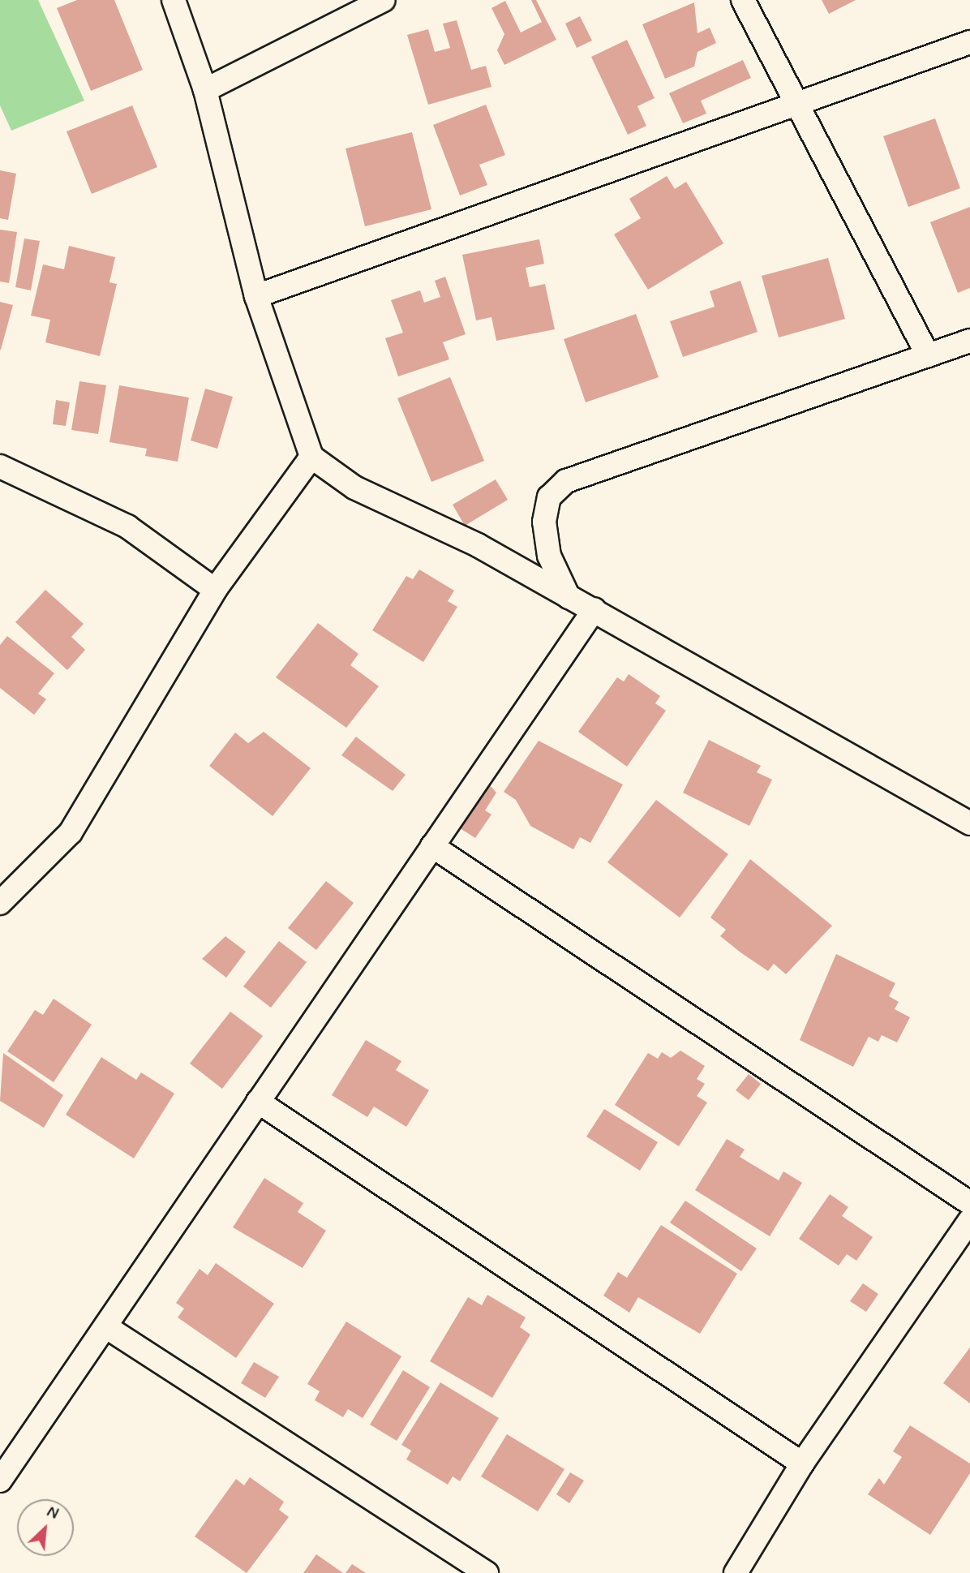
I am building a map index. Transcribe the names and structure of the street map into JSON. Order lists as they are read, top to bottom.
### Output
{
  "north": "top right"
}
